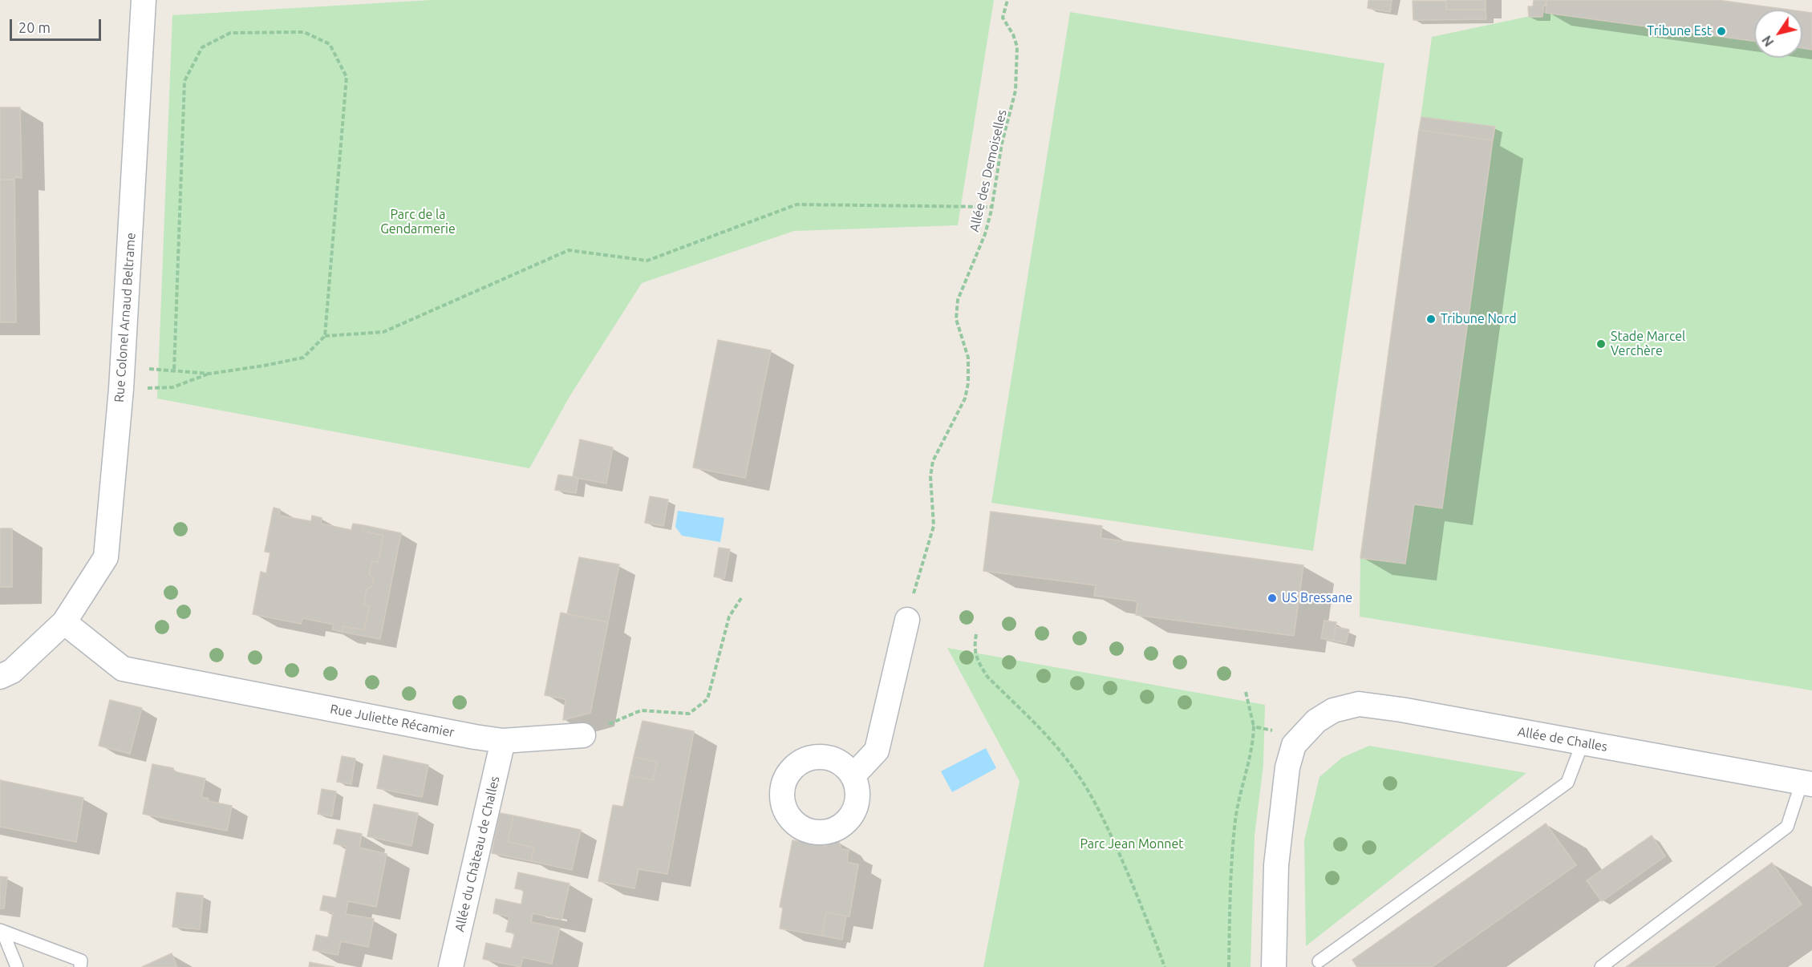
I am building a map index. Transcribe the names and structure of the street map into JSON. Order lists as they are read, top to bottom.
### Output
{
  "streets": {
    "street": [
      "Rue Colonel Arnaud Beltrame",
      "Rue Juliette Récamier",
      "Allée de Challes",
      "Allée du Château de Challes"
    ],
    "path": ["Allée des Demoiselles"]
  },
  "crossings": [
    ["Rue Colonel Arnaud Beltrame", "Rue Juliette Récamier"],
    ["Rue Juliette Récamier", "Allée du Château de Challes"]
  ],
  "parks": ["Parc de la Gendarmerie", "Parc Jean Monnet"],
  "places": [
    "Tribune Est",
    "Tribune Nord",
    "Stade Marcel Verchère",
    "US Bressane"
  ],
  "scale_bar": "20 m",
  "north": "bottom left"
}
